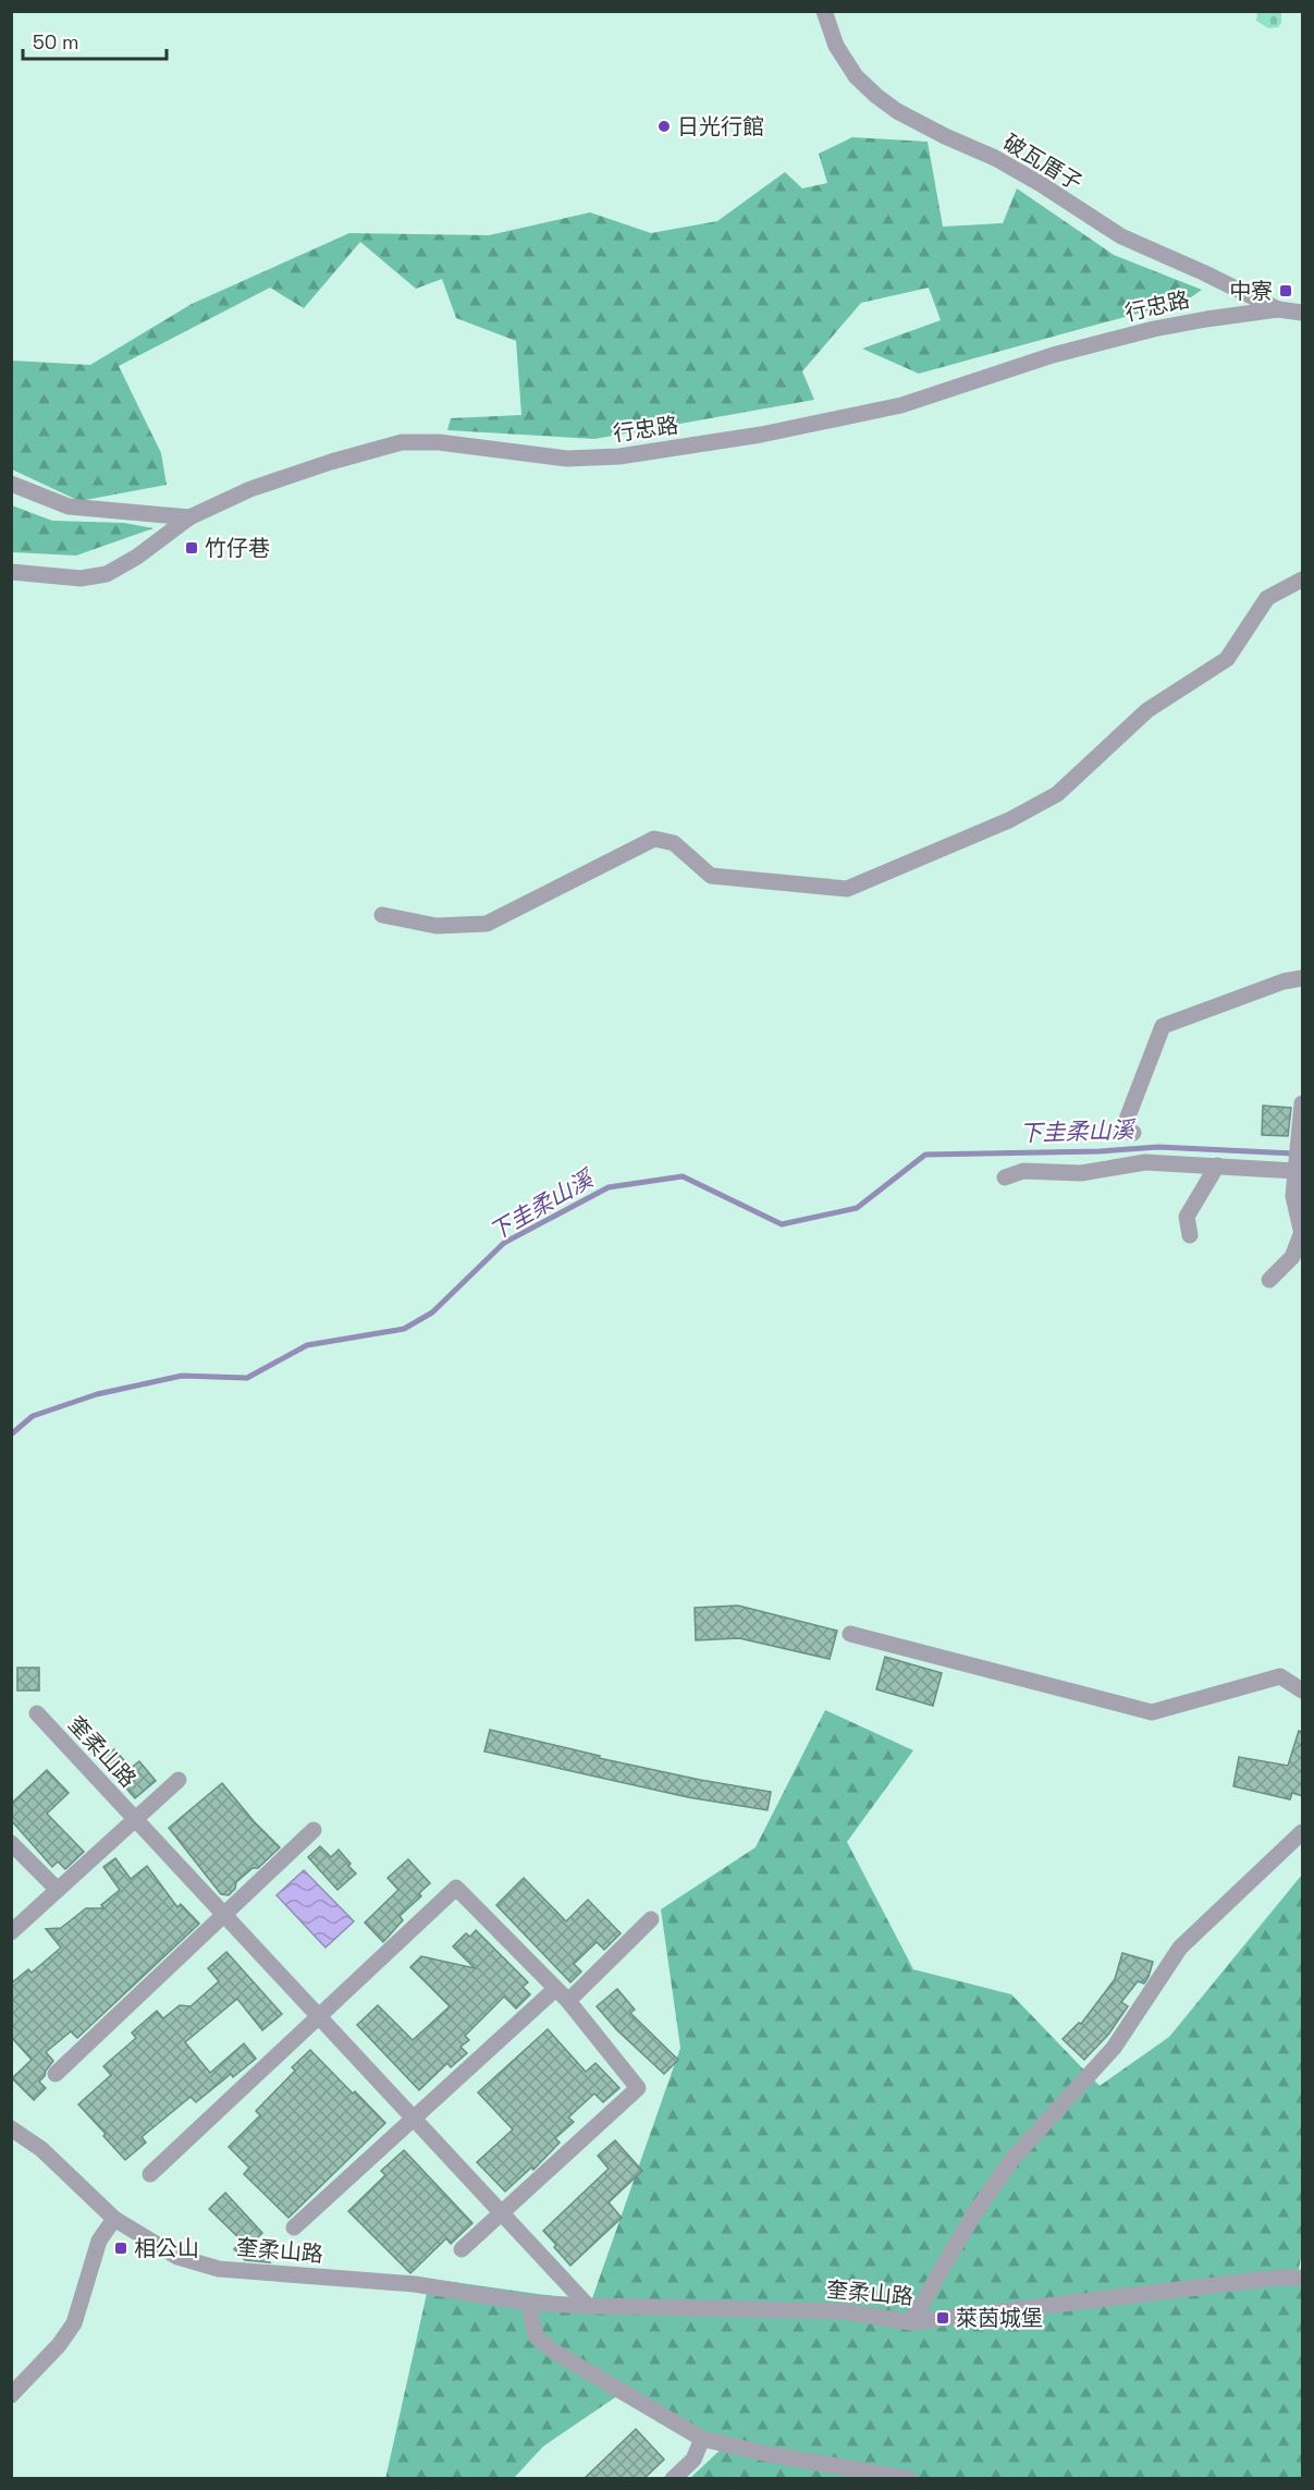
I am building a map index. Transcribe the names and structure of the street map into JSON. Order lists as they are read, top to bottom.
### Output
{
  "streets": {
    "street": ["破瓦厝子", "行忠路", "奎柔山路"]
  },
  "crossings": [
    ["破瓦厝子", "行忠路"]
  ],
  "water": ["下圭柔山溪"],
  "places": {
    "other": ["日光行館"],
    "transit": [
      "中寮",
      "竹仔巷",
      "相公山",
      "萊茵城堡"
    ]
  },
  "scale_bar": "50 m"
}
